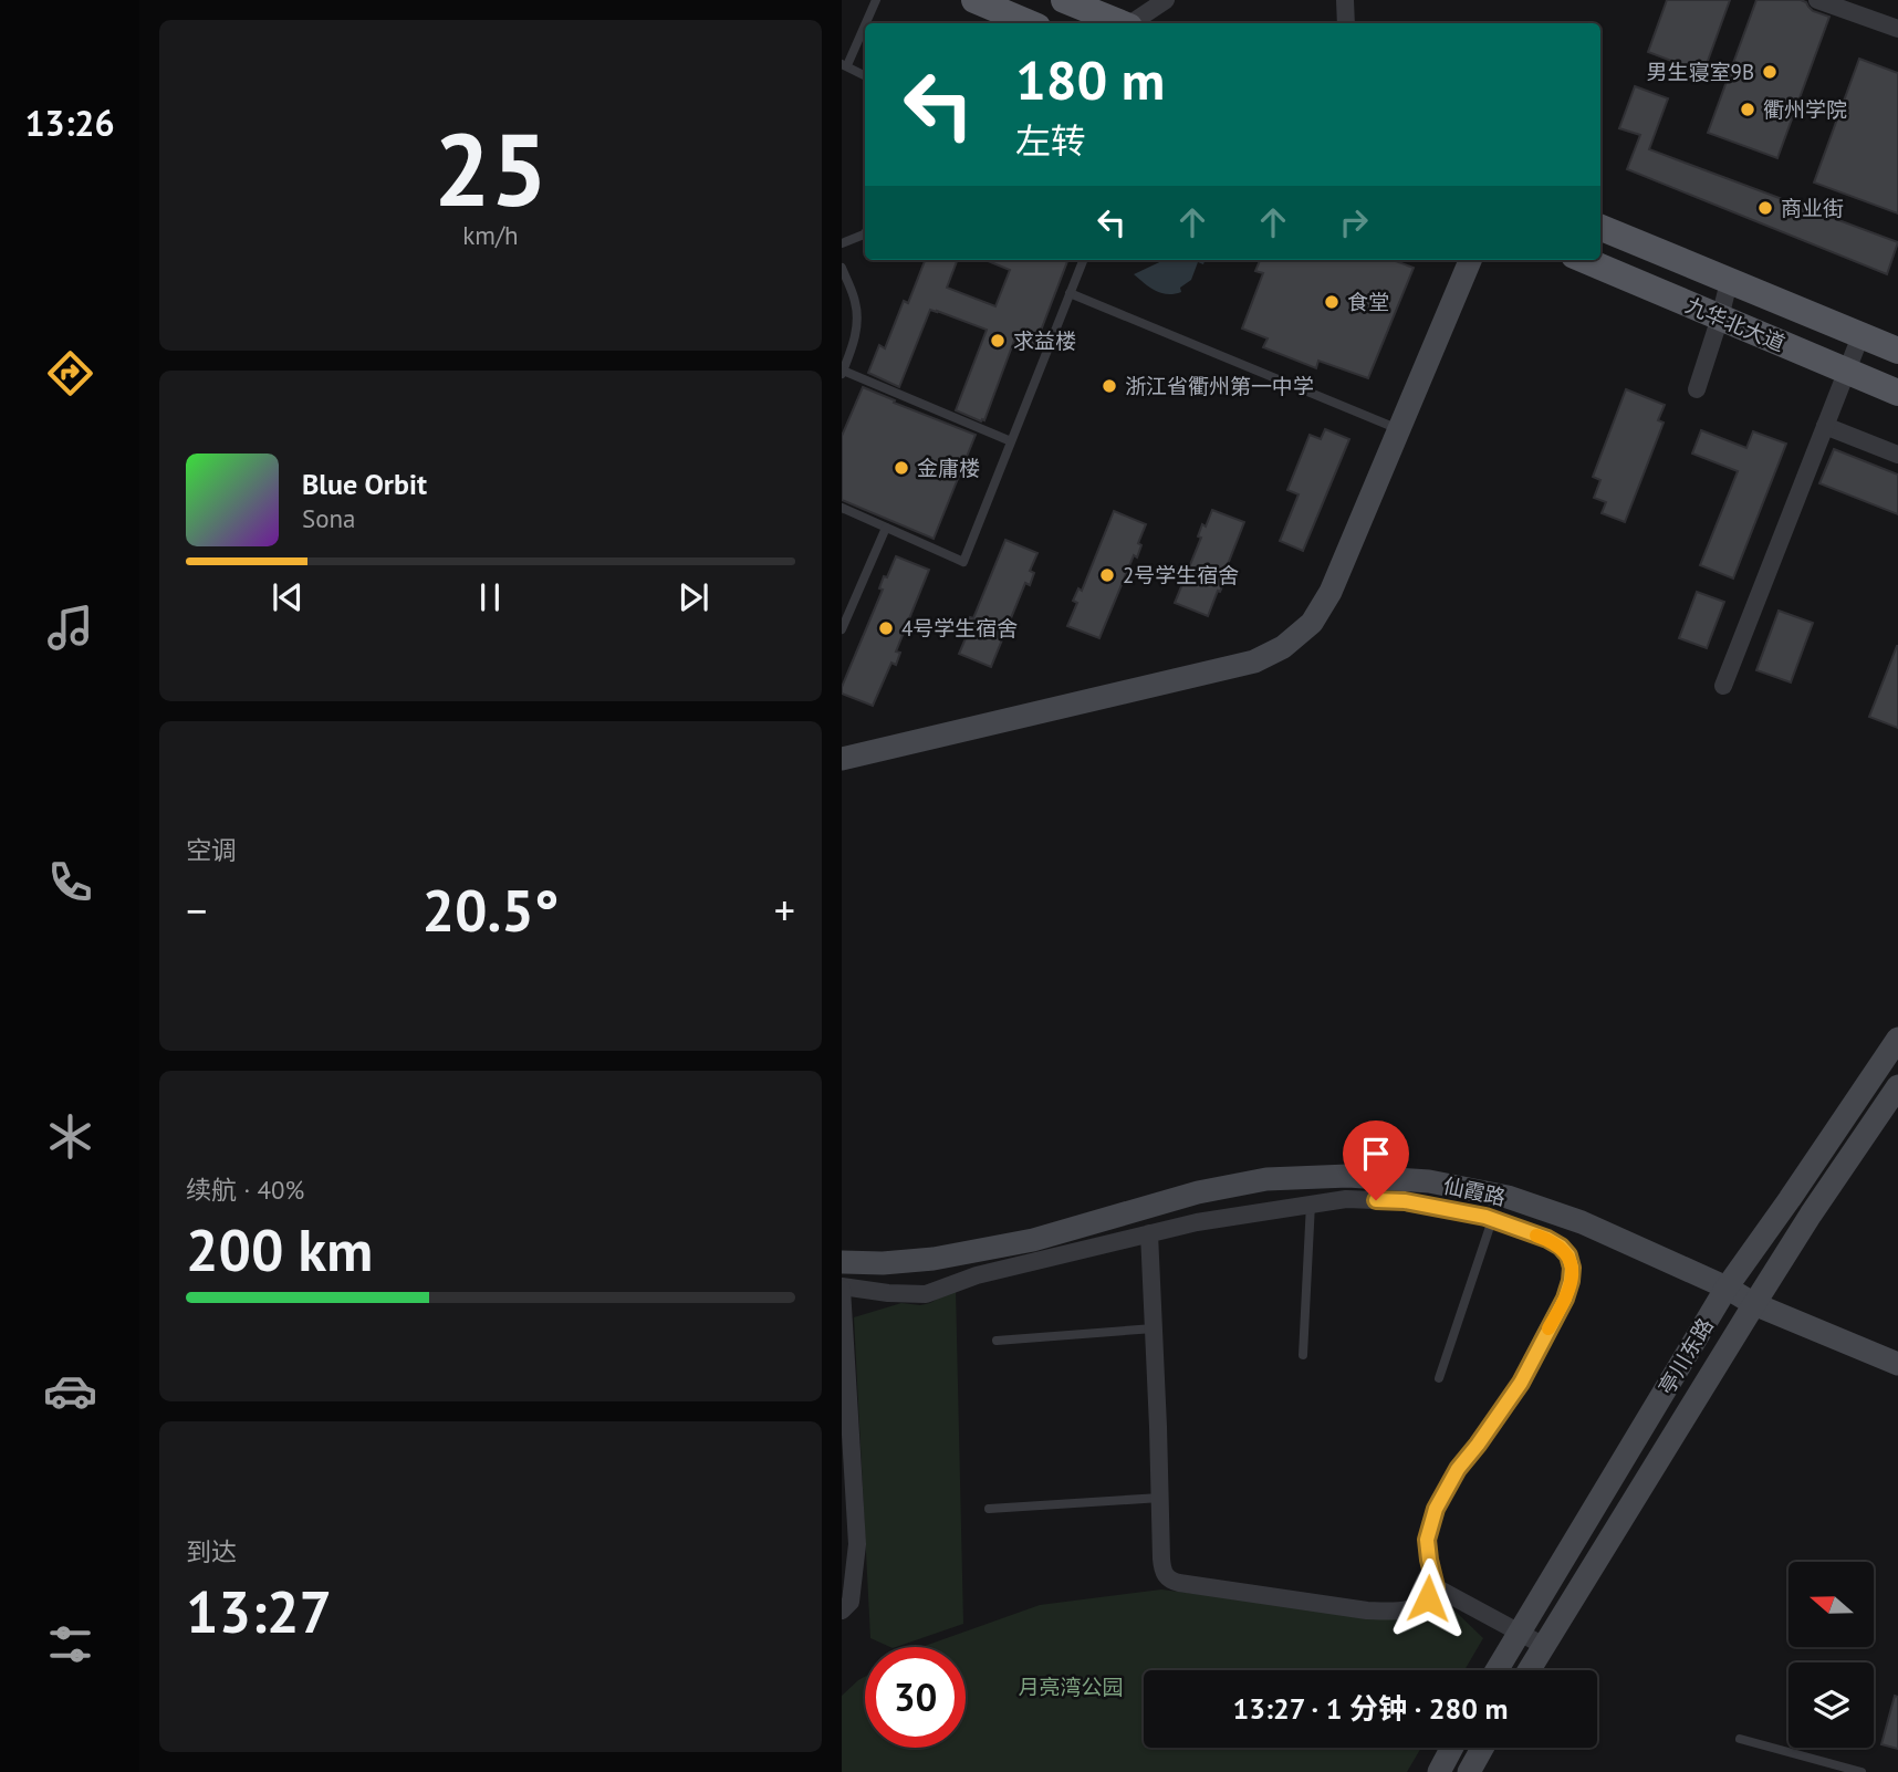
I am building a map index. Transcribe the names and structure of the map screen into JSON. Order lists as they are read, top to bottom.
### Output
{
  "streets": {
    "main road": ["九华北大道"],
    "street": ["仙霞路", "亭川东路"]
  },
  "crossings": [
    ["仙霞路", "亭川东路"]
  ],
  "parks": ["月亮湾公园"],
  "places": [
    "男生寝室9B",
    "衢州学院",
    "商业街",
    "食堂",
    "求益楼",
    "浙江省衢州第一中学",
    "金庸楼",
    "2号学生宿舍",
    "4号学生宿舍"
  ],
  "north": "left",
  "page": {
    "tabs": "13:26",
    "tile": [
      ["25", "km/h"],
      "空调",
      ["续航 · 40%", "200 km"],
      ["到达", "13:27"]
    ],
    "turn": ["180 m", "左转"],
    "song": ["Blue Orbit", "Sona"],
    "heat": ["−", "20.5°", "+"],
    "limit": "30",
    "trip": "13:27 · 1 分钟 · 280 m"
  }
}
